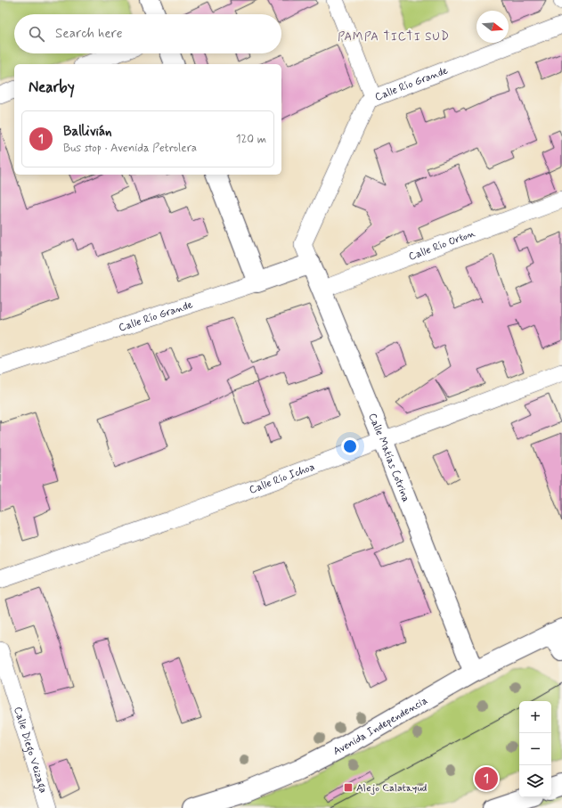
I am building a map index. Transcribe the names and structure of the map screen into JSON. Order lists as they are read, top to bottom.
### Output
{
  "streets": {
    "main road": ["Calle Río Grande", "Calle Matías Cotrina", "Avenida Independencia"],
    "street": ["Calle Río Orton", "Calle Río Ichoa", "Calle Diego Veizaga"]
  },
  "crossings": [
    ["Calle Río Grande", "Calle Matías Cotrina"],
    ["Calle Río Orton", "Calle Matías Cotrina"],
    ["Calle Matías Cotrina", "Calle Río Ichoa"],
    ["Calle Matías Cotrina", "Avenida Independencia"]
  ],
  "districts": ["PAMPA TICTI SUD"],
  "places": {
    "transit": ["Alejo Calatayud"]
  },
  "north": "right",
  "page": {
    "search": "Search here",
    "heading": "Nearby",
    "list": [
      {
        "mark": "1",
        "name": "Ballivián",
        "note": "Bus stop · Avenida Petrolera",
        "value": "120 m"
      }
    ],
    "map_buttons": ["+", "−"],
    "pins": "1"
  }
}
